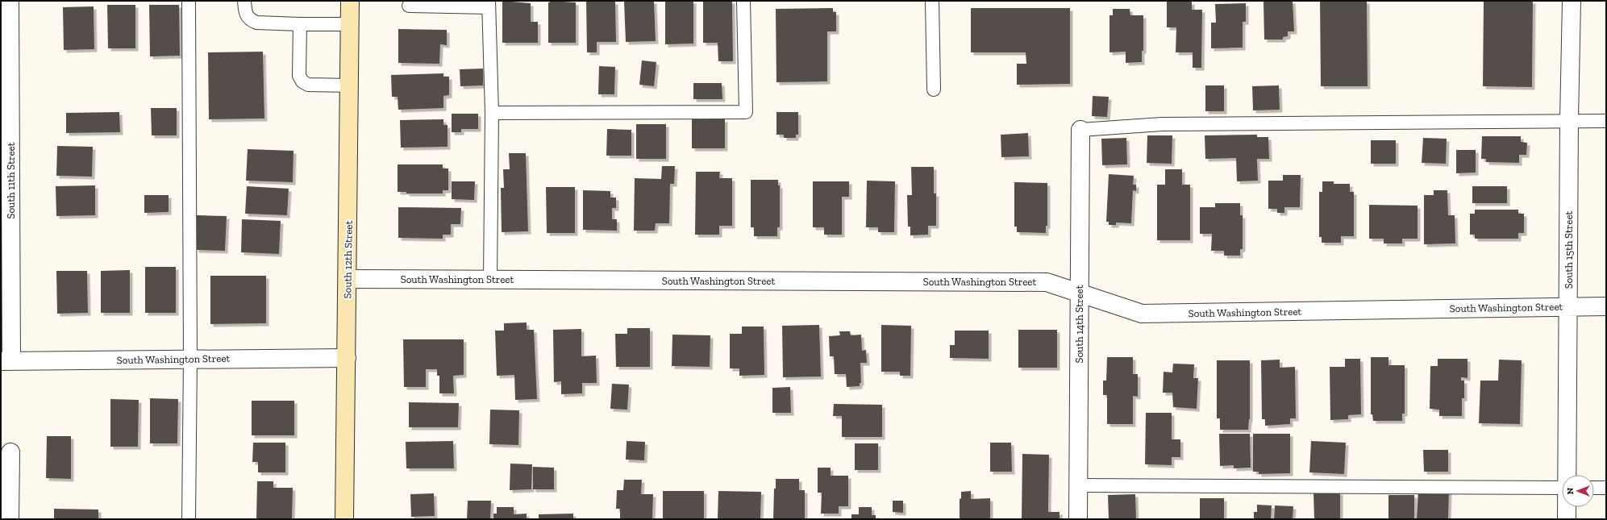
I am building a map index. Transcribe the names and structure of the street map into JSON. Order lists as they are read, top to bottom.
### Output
{
  "streets": {
    "main road": ["South 12th Street"],
    "street": [
      "South 11th Street",
      "South 15th Street",
      "South Washington Street",
      "South 14th Street"
    ]
  },
  "crossings": [
    ["South 11th Street", "South Washington Street"],
    ["South 15th Street", "South Washington Street"],
    ["South 12th Street", "South Washington Street"],
    ["South Washington Street", "South 14th Street"]
  ],
  "north": "left"
}
